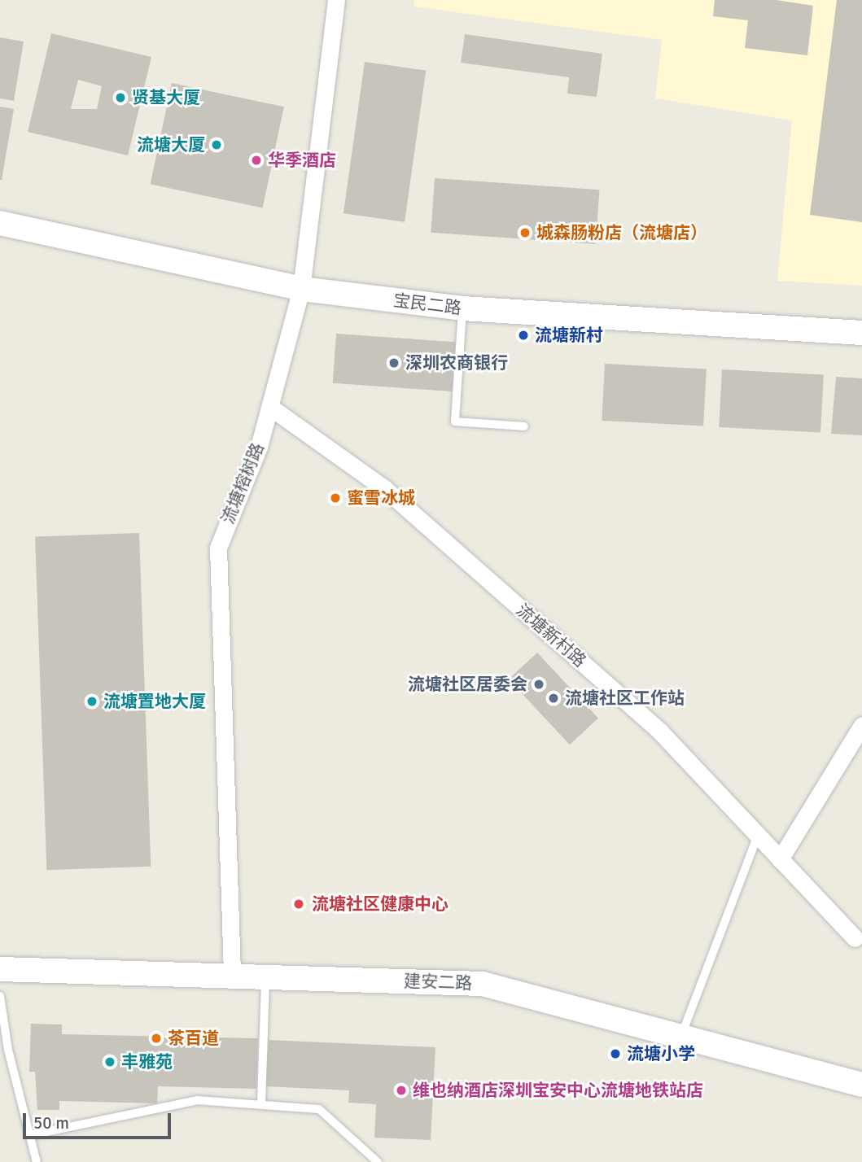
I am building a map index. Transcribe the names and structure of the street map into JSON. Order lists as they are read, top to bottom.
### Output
{
  "streets": {
    "main road": ["宝民二路", "建安二路"],
    "street": ["流塘榕树路", "流塘新村路"]
  },
  "crossings": [
    ["宝民二路", "流塘榕树路"],
    ["流塘榕树路", "流塘新村路"],
    ["流塘榕树路", "建安二路"]
  ],
  "places": [
    "贤基大厦",
    "流塘大厦",
    "华季酒店",
    "城森肠粉店（流塘店）",
    "流塘新村",
    "深圳农商银行",
    "蜜雪冰城",
    "流塘社区居委会",
    "流塘社区工作站",
    "流塘置地大厦",
    "流塘社区健康中心",
    "茶百道",
    "流塘小学",
    "丰雅苑",
    "维也纳酒店深圳宝安中心流塘地铁站店"
  ],
  "scale_bar": "50 m"
}
